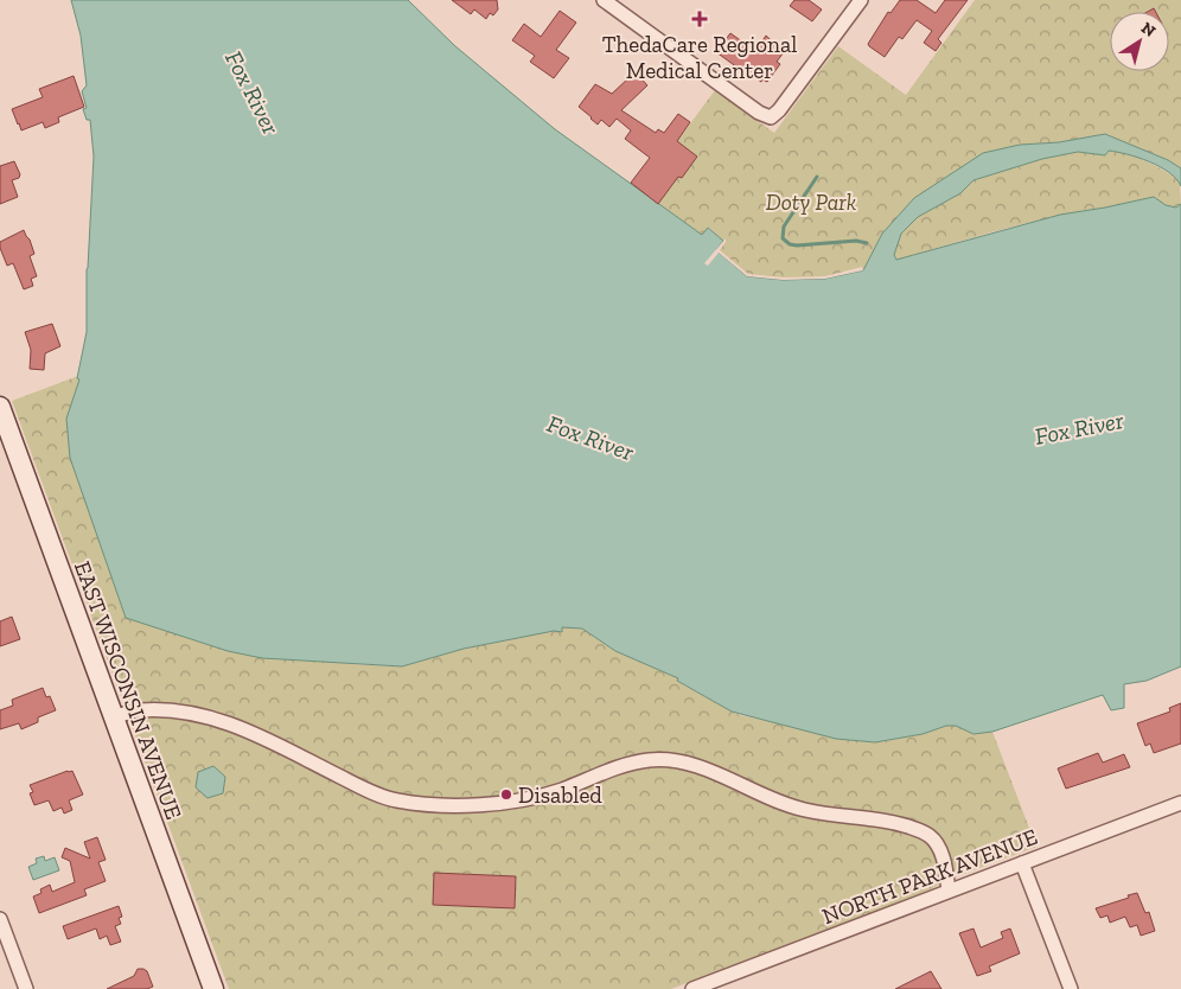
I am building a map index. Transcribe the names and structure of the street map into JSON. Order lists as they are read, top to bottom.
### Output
{
  "streets": {
    "main road": ["EAST WISCONSIN AVENUE"],
    "street": ["NORTH PARK AVENUE"]
  },
  "water": ["Fox River"],
  "parks": ["Doty Park"],
  "places": {
    "health": ["ThedaCare Regional Medical Center"],
    "other": ["Disabled"]
  },
  "north": "top right"
}
